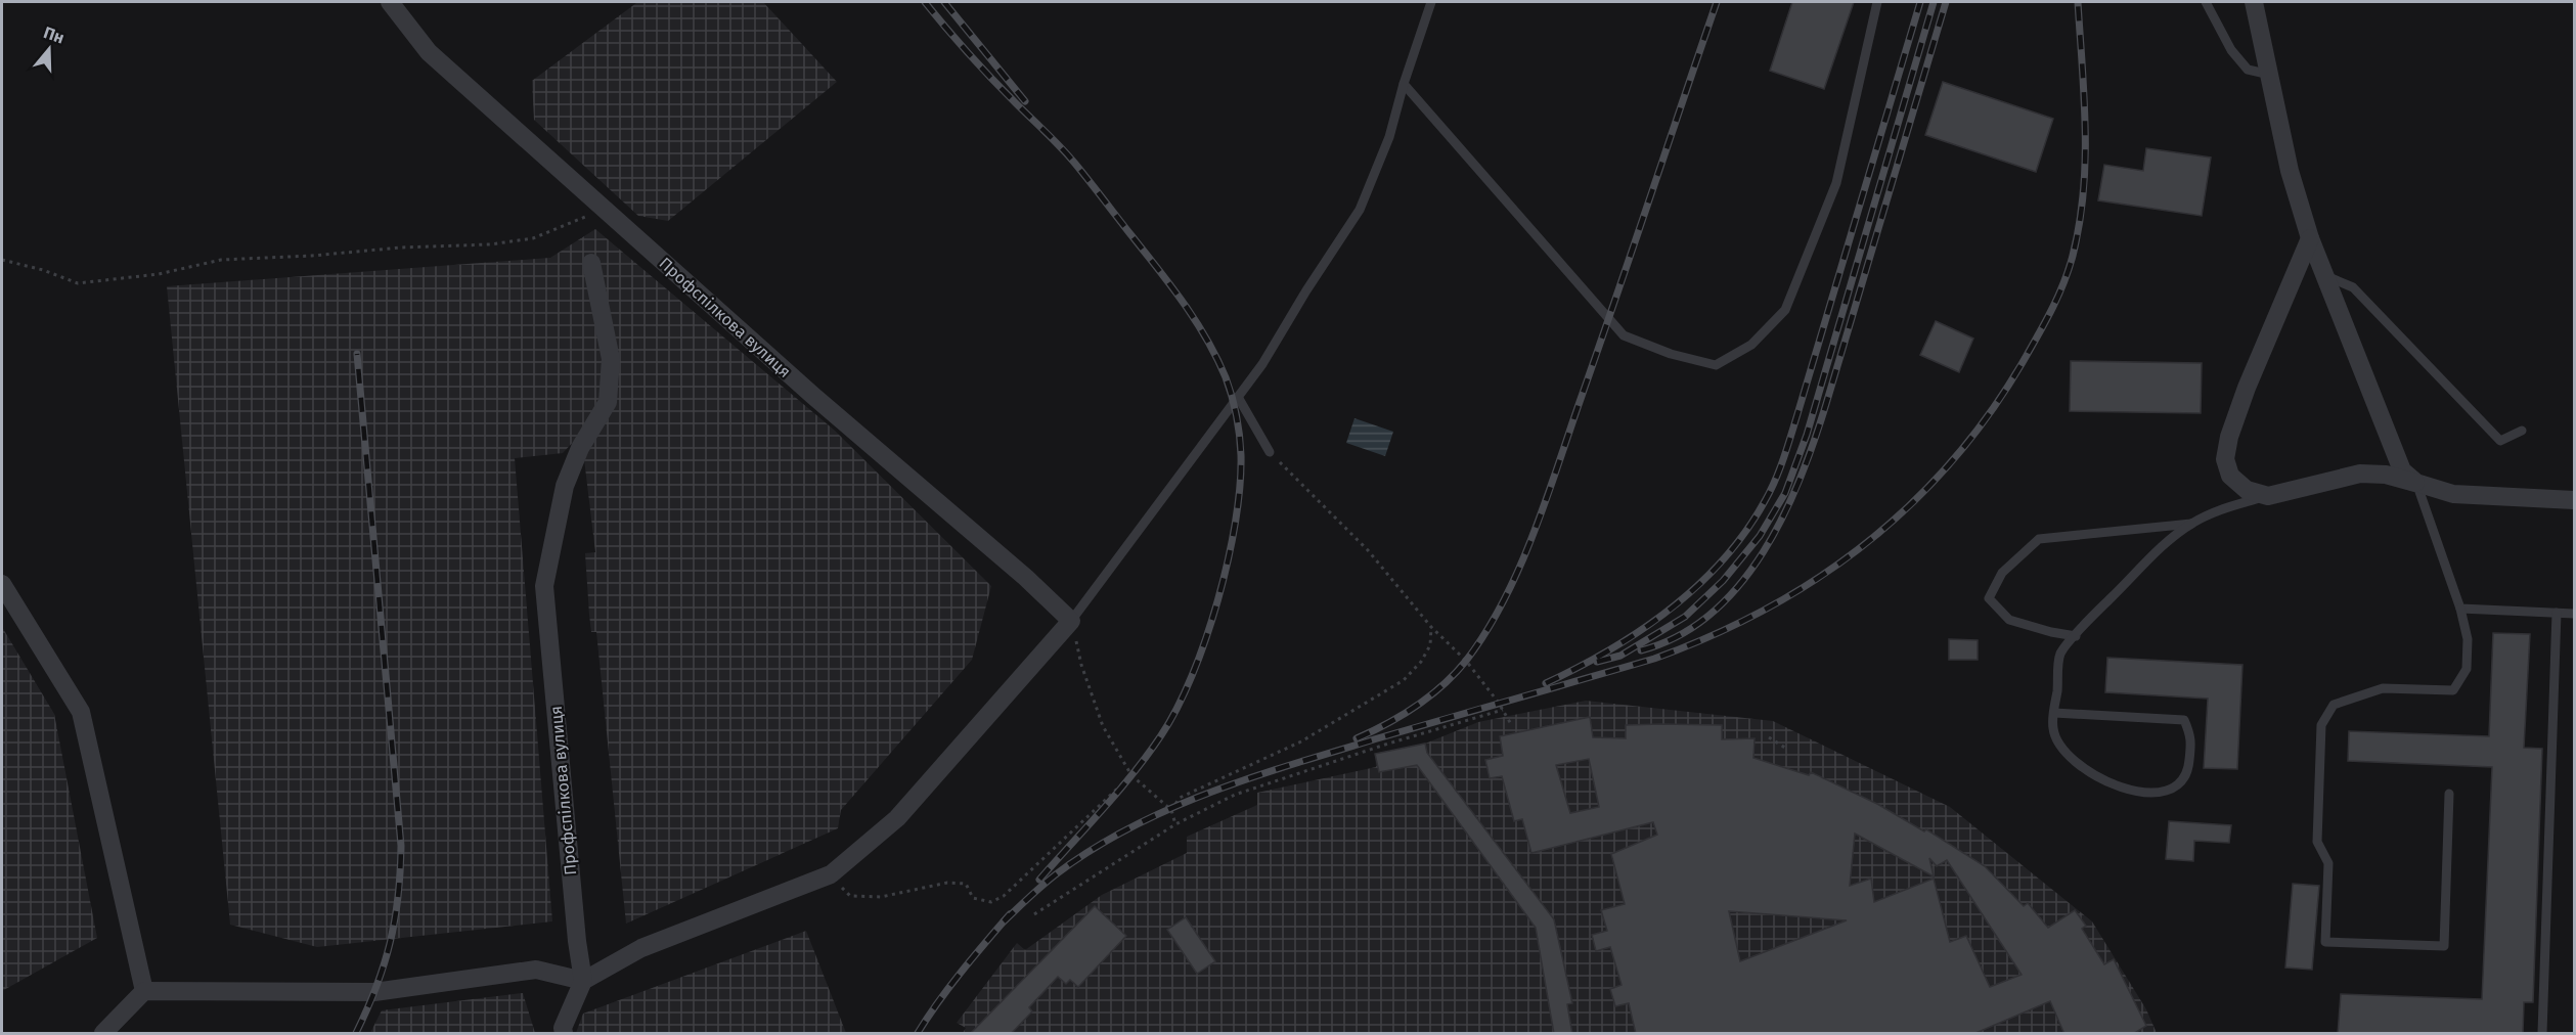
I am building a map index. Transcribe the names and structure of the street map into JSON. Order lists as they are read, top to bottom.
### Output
{
  "streets": {
    "street": ["Профспілкова вулиця"]
  },
  "north": "top"
}
